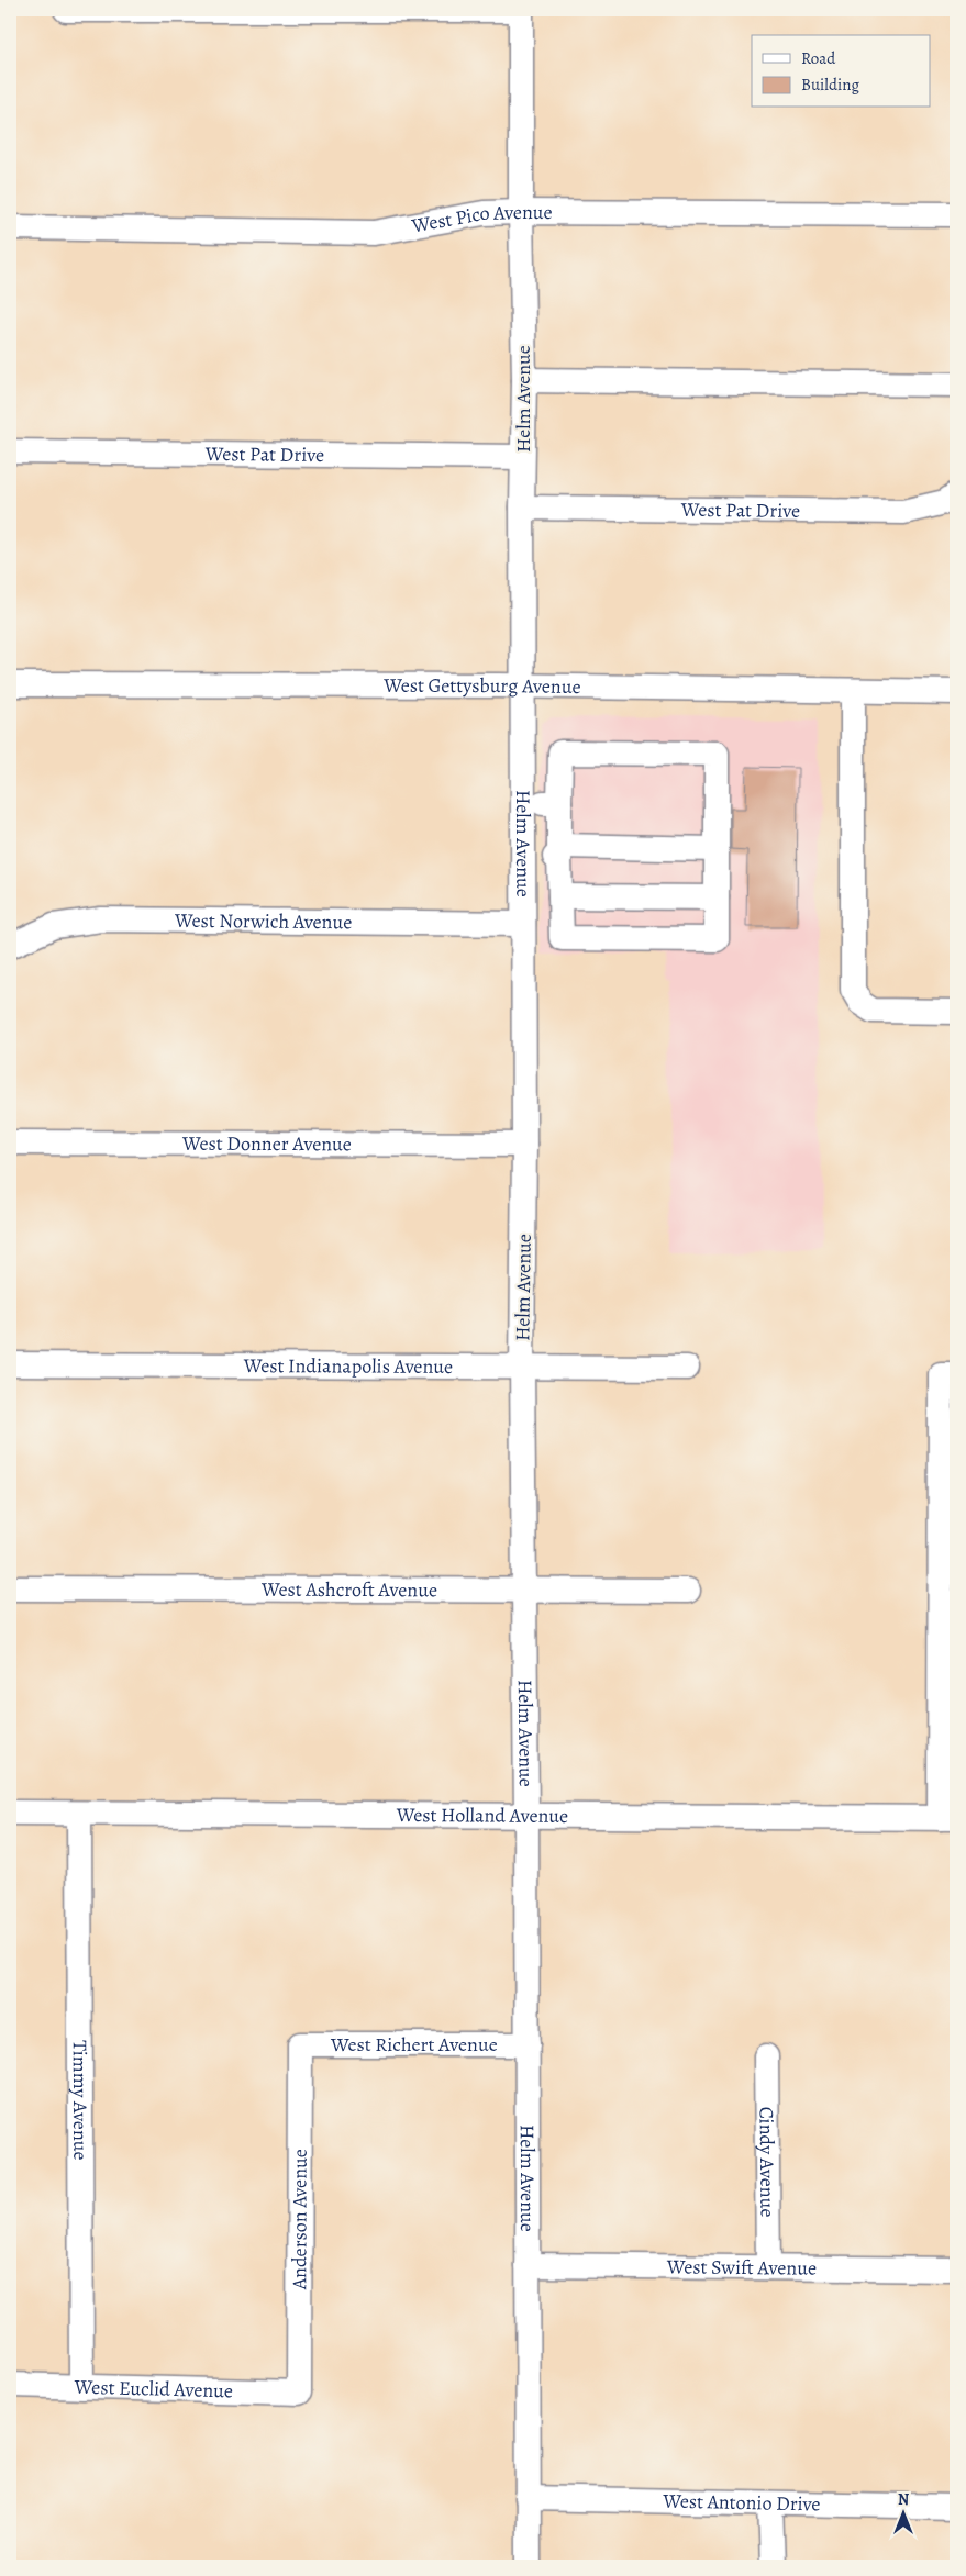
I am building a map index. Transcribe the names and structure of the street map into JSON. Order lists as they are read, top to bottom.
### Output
{
  "streets": {
    "street": [
      "West Pico Avenue",
      "Helm Avenue",
      "West Pat Drive",
      "West Gettysburg Avenue",
      "West Norwich Avenue",
      "West Donner Avenue",
      "West Indianapolis Avenue",
      "West Ashcroft Avenue",
      "West Holland Avenue",
      "West Richert Avenue",
      "Timmy Avenue",
      "Cindy Avenue",
      "Anderson Avenue",
      "West Swift Avenue",
      "West Euclid Avenue",
      "West Antonio Drive"
    ]
  },
  "crossings": [
    ["West Pico Avenue", "Helm Avenue"],
    ["Helm Avenue", "West Pat Drive"],
    ["Helm Avenue", "West Gettysburg Avenue"],
    ["Helm Avenue", "West Norwich Avenue"],
    ["Helm Avenue", "West Donner Avenue"],
    ["Helm Avenue", "West Indianapolis Avenue"],
    ["Helm Avenue", "West Ashcroft Avenue"],
    ["Helm Avenue", "West Holland Avenue"],
    ["Helm Avenue", "West Richert Avenue"],
    ["Helm Avenue", "West Swift Avenue"],
    ["Helm Avenue", "West Antonio Drive"],
    ["West Holland Avenue", "Timmy Avenue"],
    ["West Richert Avenue", "Anderson Avenue"],
    ["Timmy Avenue", "West Euclid Avenue"],
    ["Cindy Avenue", "West Swift Avenue"],
    ["Anderson Avenue", "West Euclid Avenue"]
  ],
  "legend": ["Road", "Building"],
  "north": "top"
}
